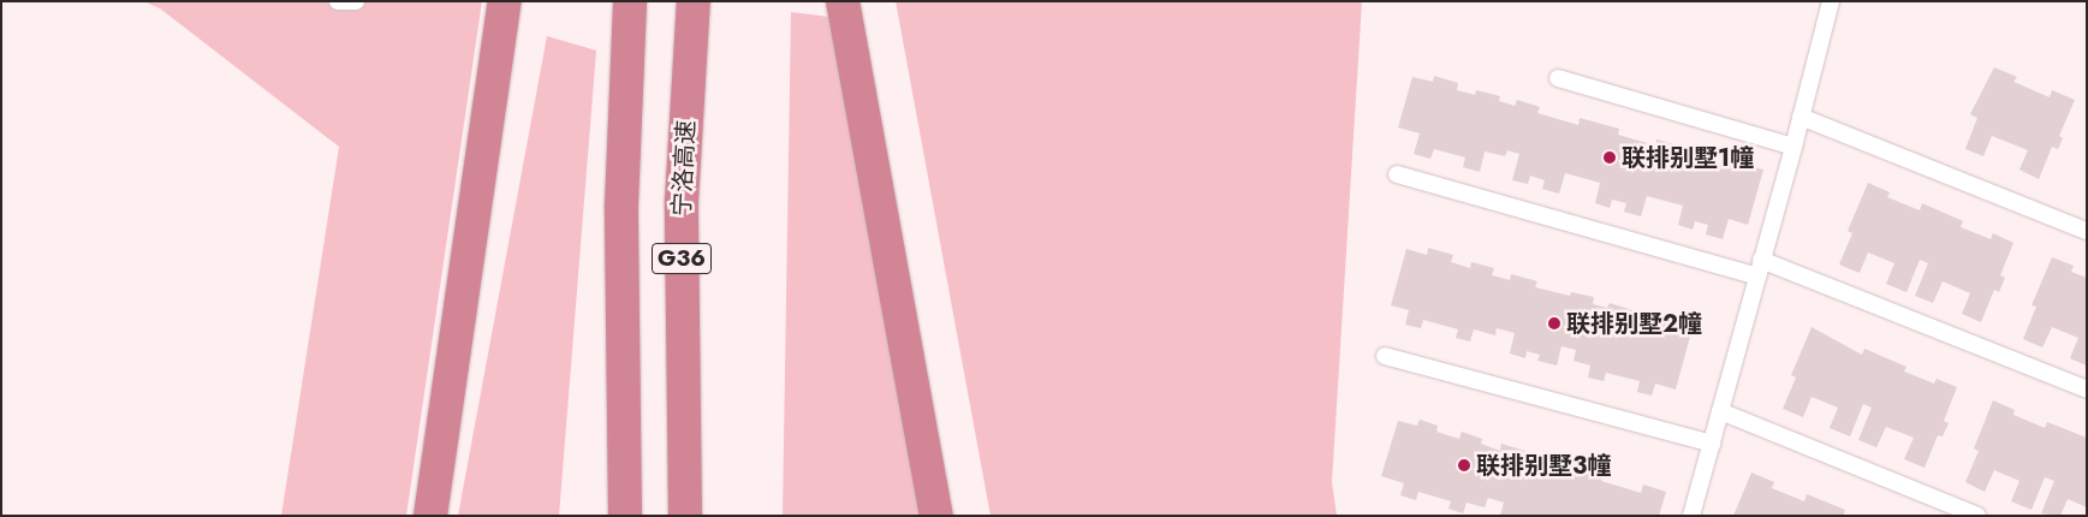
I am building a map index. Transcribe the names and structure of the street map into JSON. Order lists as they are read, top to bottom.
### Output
{
  "streets": {
    "highway": ["宁洛高速", "G36"]
  },
  "places": ["联排别墅1幢", "联排别墅2幢", "联排别墅3幢"]
}
